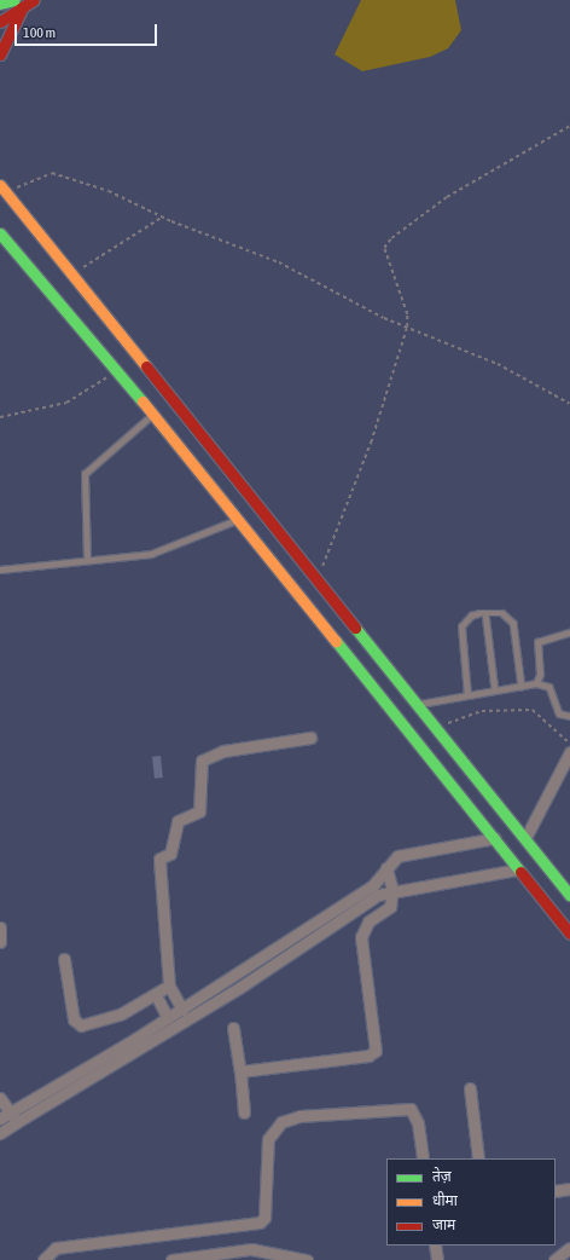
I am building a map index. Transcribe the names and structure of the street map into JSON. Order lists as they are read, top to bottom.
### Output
{
  "legend": ["तेज़", "धीमा", "जाम"],
  "scale_bar": "100 m"
}
